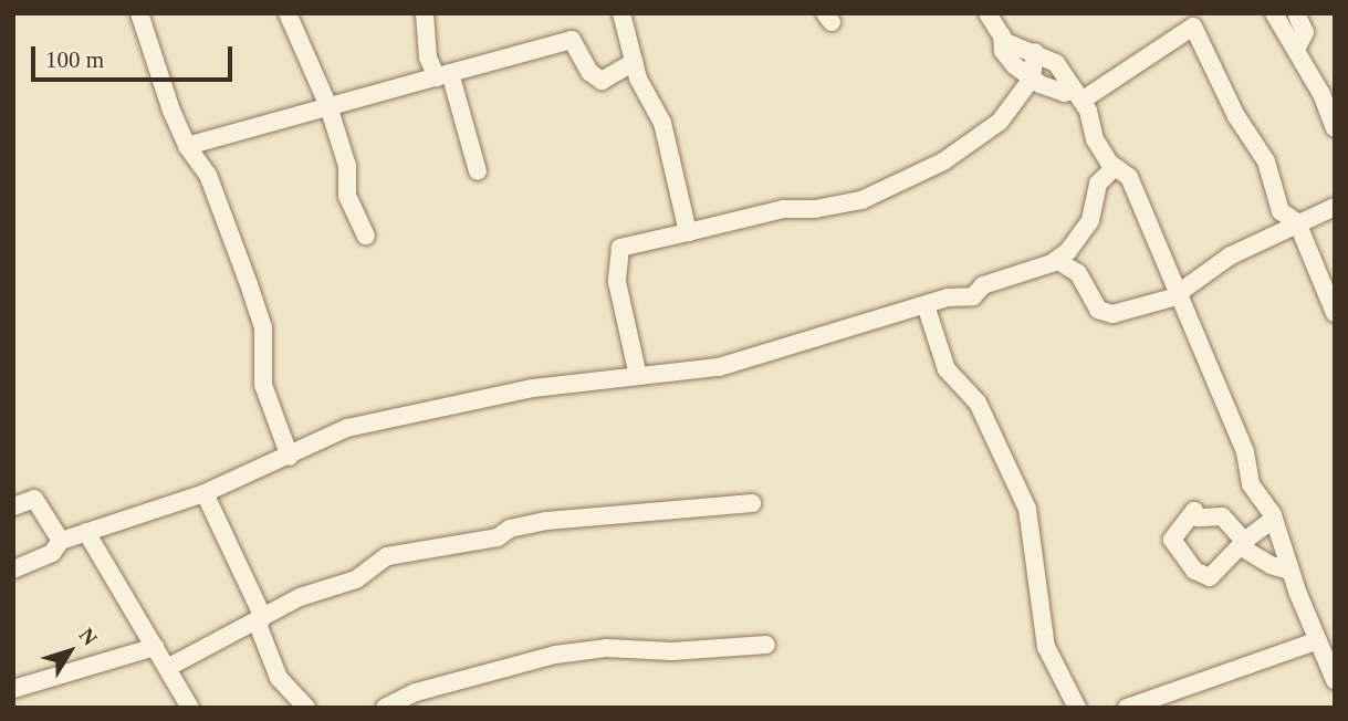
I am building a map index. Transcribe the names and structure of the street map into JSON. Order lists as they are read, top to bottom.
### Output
{
  "scale_bar": "100 m",
  "north": "top right"
}
